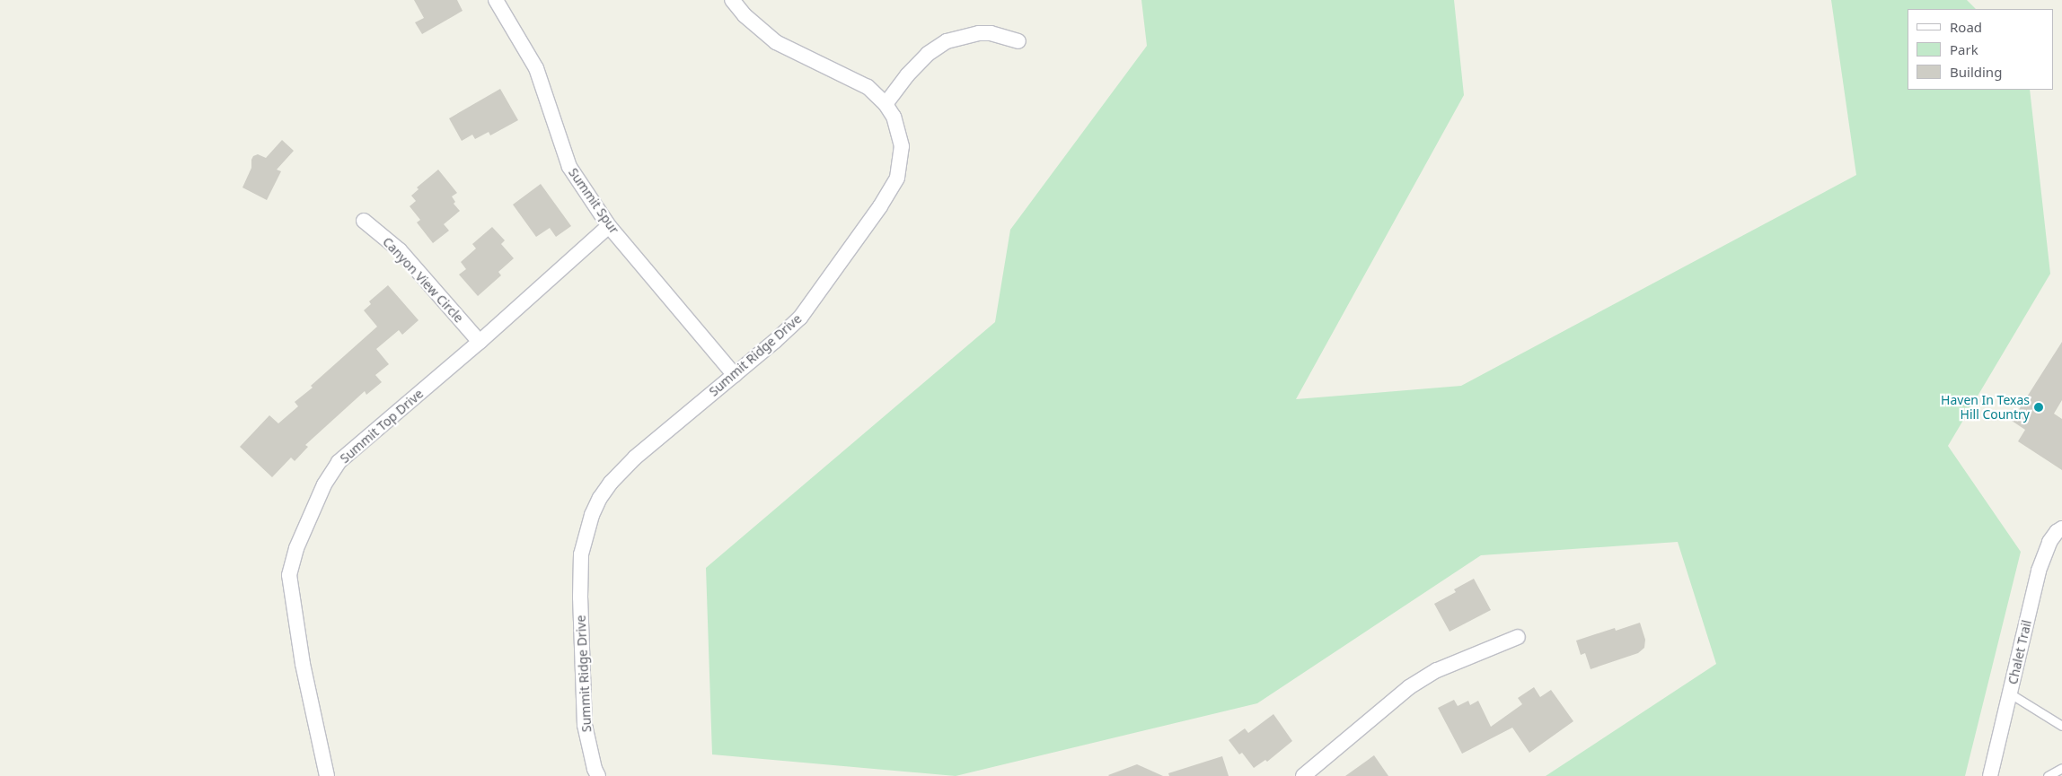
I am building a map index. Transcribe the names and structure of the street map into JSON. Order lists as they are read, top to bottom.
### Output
{
  "streets": {
    "street": [
      "Summit Spur",
      "Canyon View Circle",
      "Summit Ridge Drive",
      "Summit Top Drive",
      "Chalet Trail"
    ]
  },
  "crossings": [
    ["Summit Spur", "Summit Ridge Drive"],
    ["Summit Spur", "Summit Top Drive"],
    ["Canyon View Circle", "Summit Top Drive"]
  ],
  "places": ["Haven In Texas Hill Country"],
  "legend": ["Road", "Park", "Building"]
}
